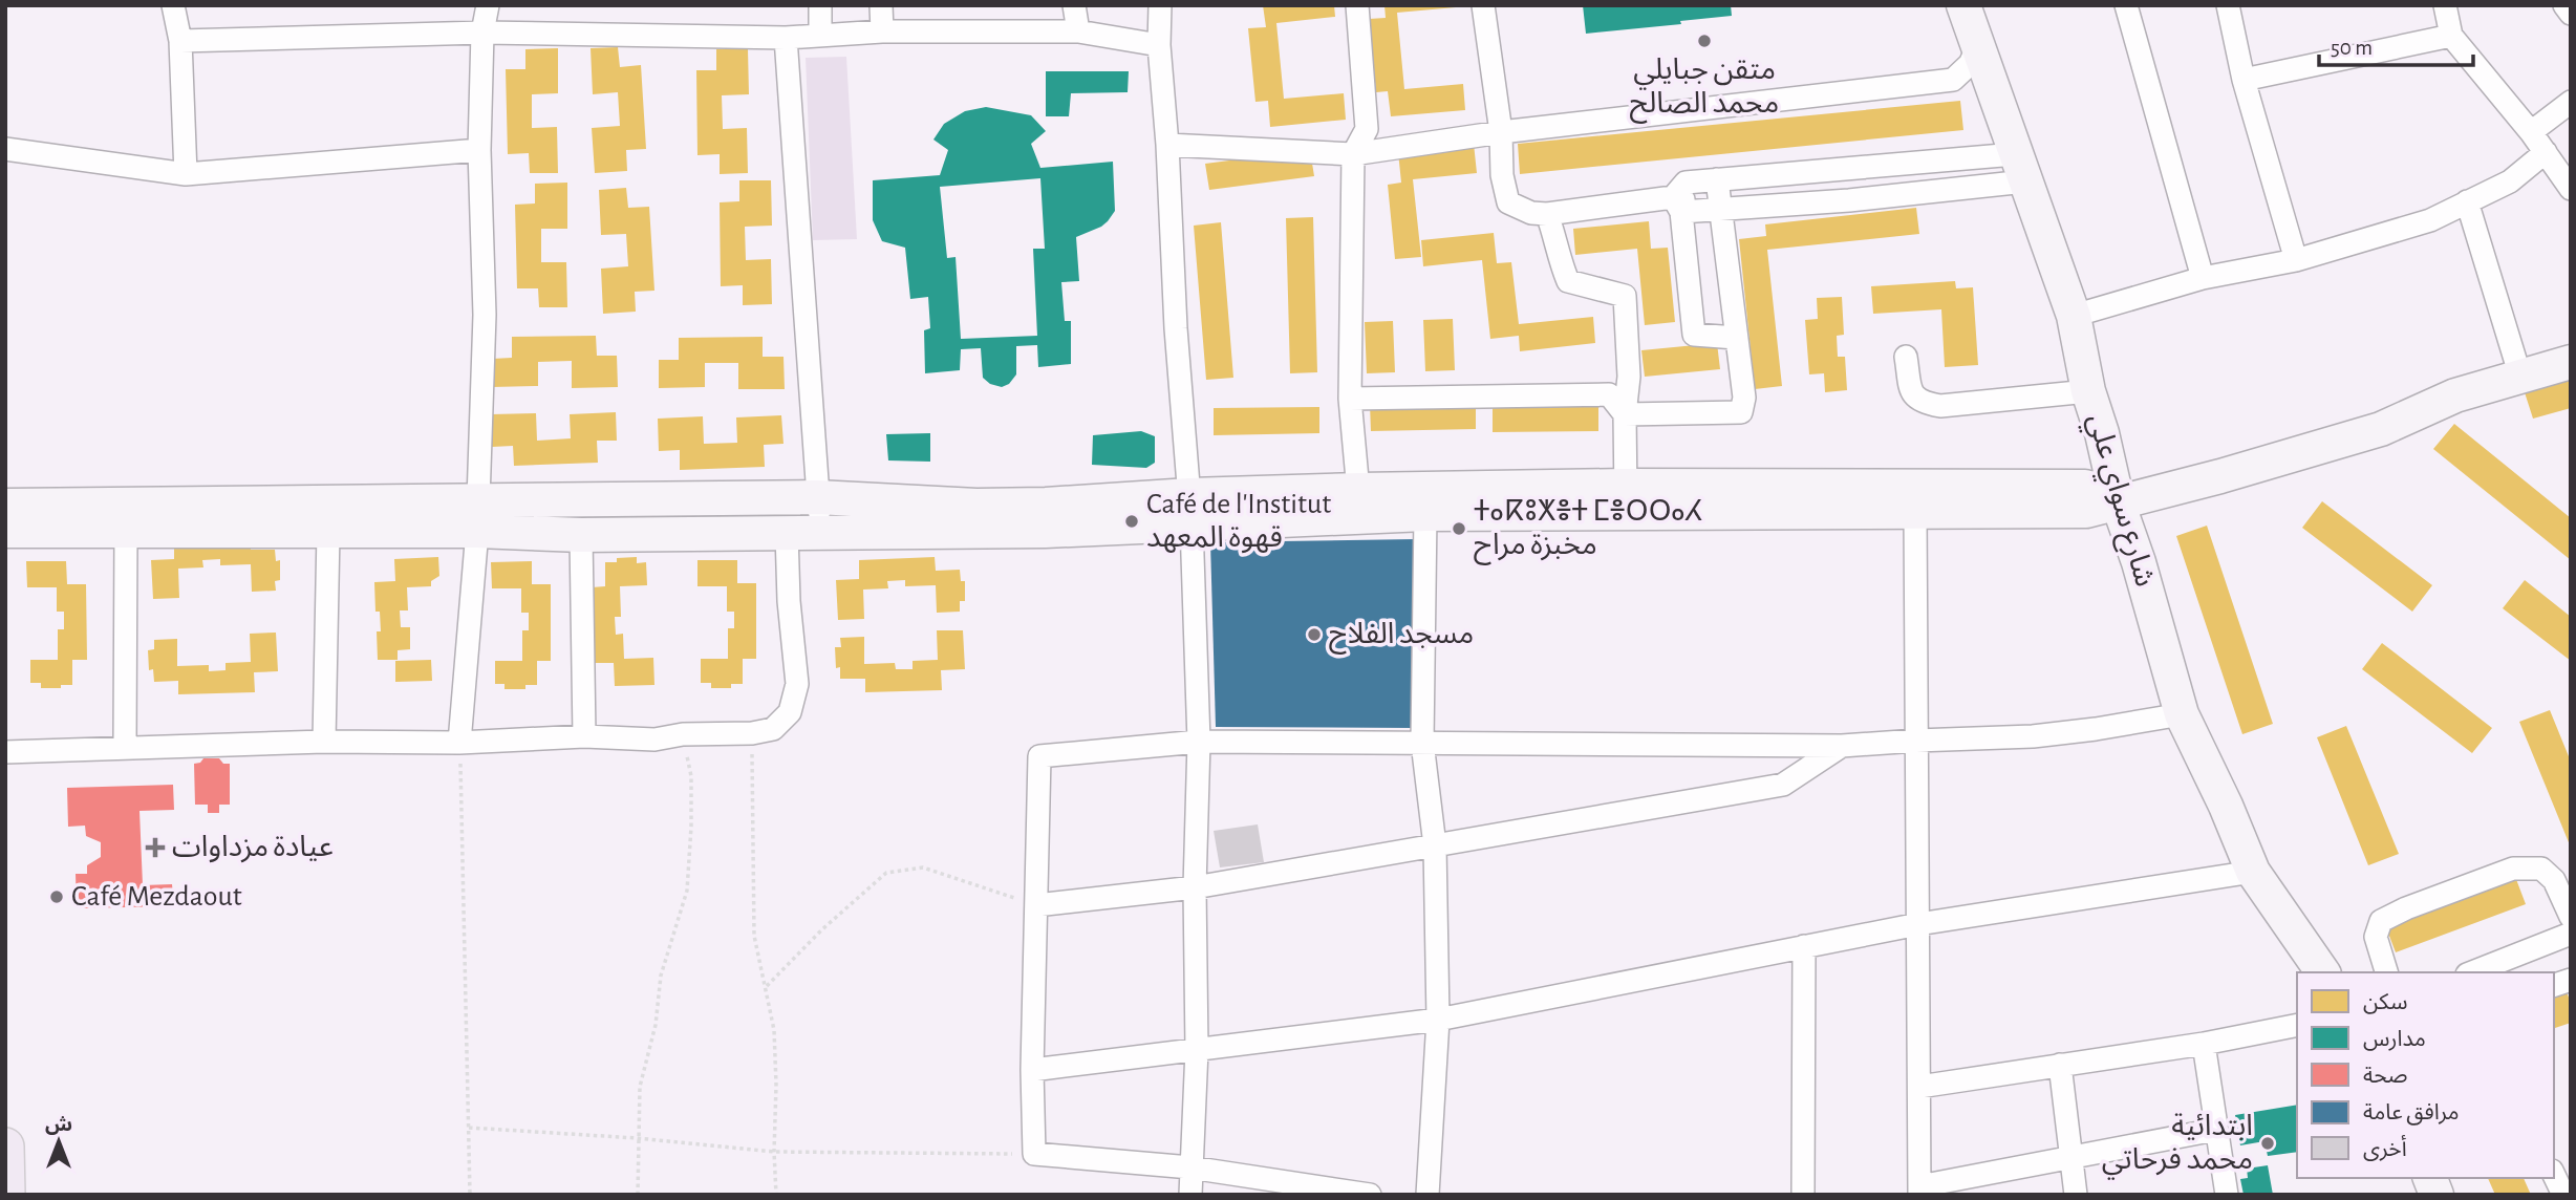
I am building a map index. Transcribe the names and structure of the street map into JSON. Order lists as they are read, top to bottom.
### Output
{
  "streets": {
    "street": ["شارع سواي علي"]
  },
  "places": {
    "other": [
      "متقن جبايلي محمد الصالح",
      "Café de l'Institut قهوة المعهد",
      "ⵜⴰⴽⵓⵅⴻⵜ ⵎⴻⵔⵔⴰⵃ مخبزة مراح",
      "مسجد الفلاح",
      "Café Mezdaout",
      "ابتدائية محمد فرحاتي"
    ],
    "health": ["عيادة مزداوات"]
  },
  "legend": [
    "سكن",
    "مدارس",
    "صحة",
    "مرافق عامة",
    "أخرى"
  ],
  "scale_bar": "50 m",
  "north": "top"
}
